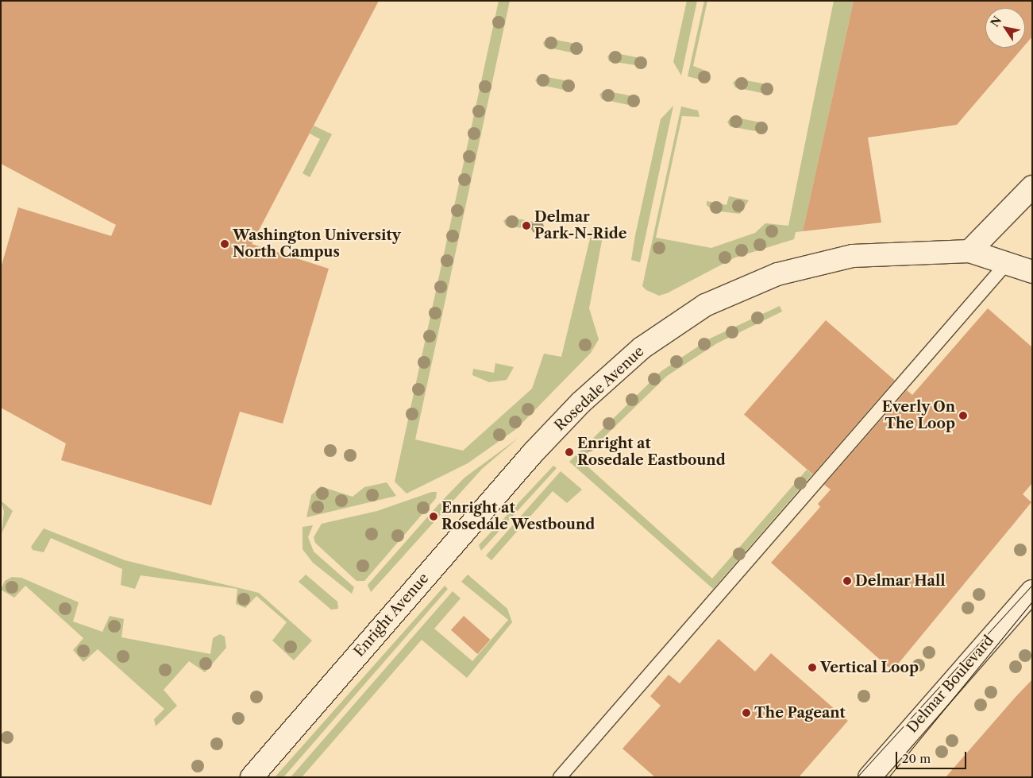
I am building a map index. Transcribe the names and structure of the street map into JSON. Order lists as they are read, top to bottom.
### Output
{
  "streets": {
    "street": ["Rosedale Avenue", "Enright Avenue", "Delmar Boulevard"]
  },
  "crossings": [
    ["Rosedale Avenue", "Enright Avenue"]
  ],
  "places": [
    "Delmar Park-N-Ride",
    "Washington University North Campus",
    "Everly On The Loop",
    "Enright at Rosedale Eastbound",
    "Enright at Rosedale Westbound",
    "Delmar Hall",
    "Vertical Loop",
    "The Pageant"
  ],
  "scale_bar": "20 m",
  "north": "top left"
}
